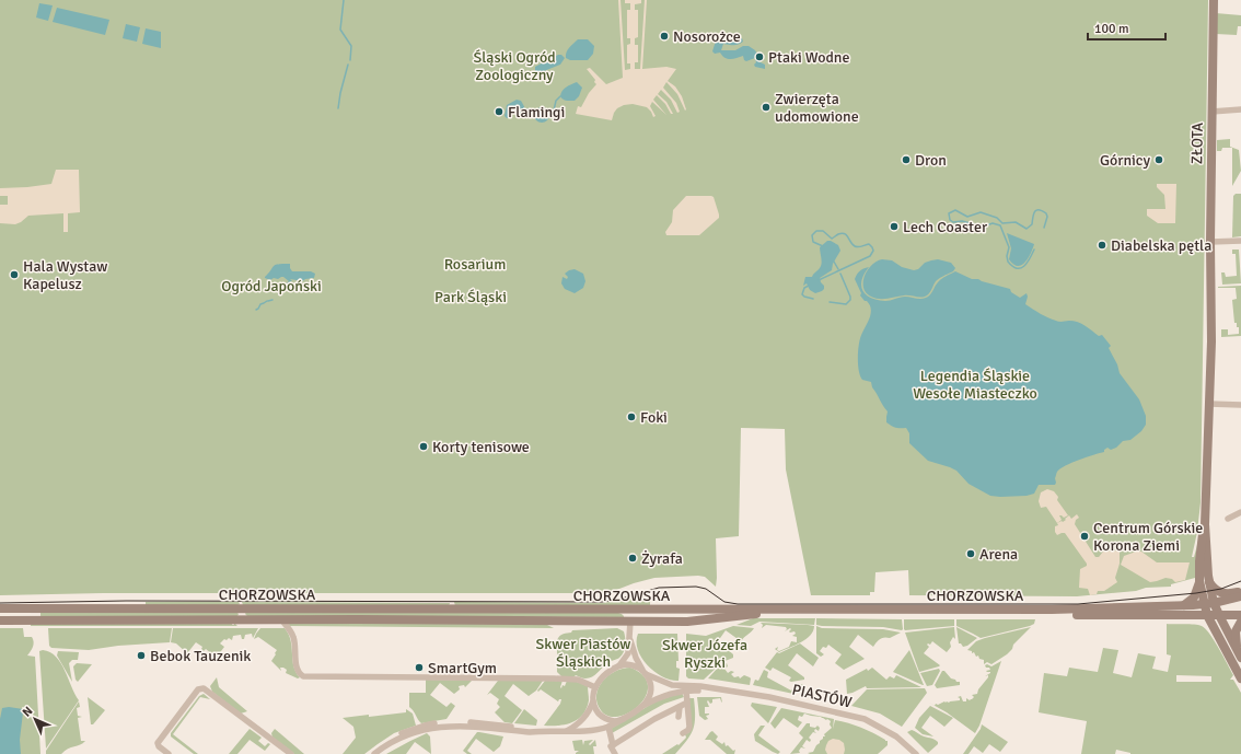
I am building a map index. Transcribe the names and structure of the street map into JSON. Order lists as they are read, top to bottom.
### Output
{
  "streets": {
    "main road": ["ZŁOTA", "CHORZOWSKA"],
    "street": ["PIASTÓW"]
  },
  "crossings": [
    ["ZŁOTA", "CHORZOWSKA"]
  ],
  "parks": [
    "Śląski Ogród Zoologiczny",
    "Rosarium",
    "Ogród Japoński",
    "Park Śląski",
    "Legendia Śląskie Wesołe Miasteczko",
    "Skwer Piastów Śląskich",
    "Skwer Józefa Ryszki"
  ],
  "places": [
    "Nosorożce",
    "Ptaki Wodne",
    "Zwierzęta udomowione",
    "Flamingi",
    "Dron",
    "Górnicy",
    "Lech Coaster",
    "Diabelska pętla",
    "Hala Wystaw Kapelusz",
    "Foki",
    "Korty tenisowe",
    "Centrum Górskie Korona Ziemi",
    "Arena",
    "Żyrafa",
    "Bebok Tauzenik",
    "SmartGym"
  ],
  "scale_bar": "100 m",
  "north": "top left"
}
